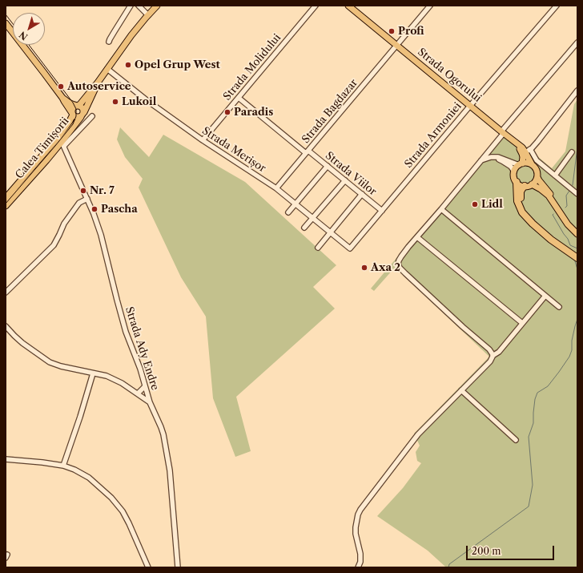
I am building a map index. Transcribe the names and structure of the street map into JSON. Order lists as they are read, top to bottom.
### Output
{
  "streets": {
    "main road": ["Strada Ogorului", "Calea Timișorii"],
    "street": [
      "Strada Molidului",
      "Strada Bagdazar",
      "Strada Armoniei",
      "Strada Merișor",
      "Strada Viilor",
      "Strada Ady Endre"
    ]
  },
  "crossings": [
    ["Strada Molidului", "Strada Merișor"],
    ["Strada Molidului", "Strada Viilor"],
    ["Strada Ogorului", "Strada Bagdazar"],
    ["Strada Ogorului", "Strada Armoniei"],
    ["Strada Bagdazar", "Strada Merișor"],
    ["Strada Bagdazar", "Strada Viilor"],
    ["Strada Armoniei", "Strada Merișor"],
    ["Strada Armoniei", "Strada Viilor"],
    ["Calea Timișorii", "Strada Merișor"],
    ["Calea Timișorii", "Strada Ady Endre"]
  ],
  "places": [
    "Profi",
    "Opel Grup West",
    "Autoservice",
    "Lukoil",
    "Paradis",
    "Nr. 7",
    "Lidl",
    "Pascha",
    "Axa 2"
  ],
  "scale_bar": "200 m",
  "north": "bottom left"
}
